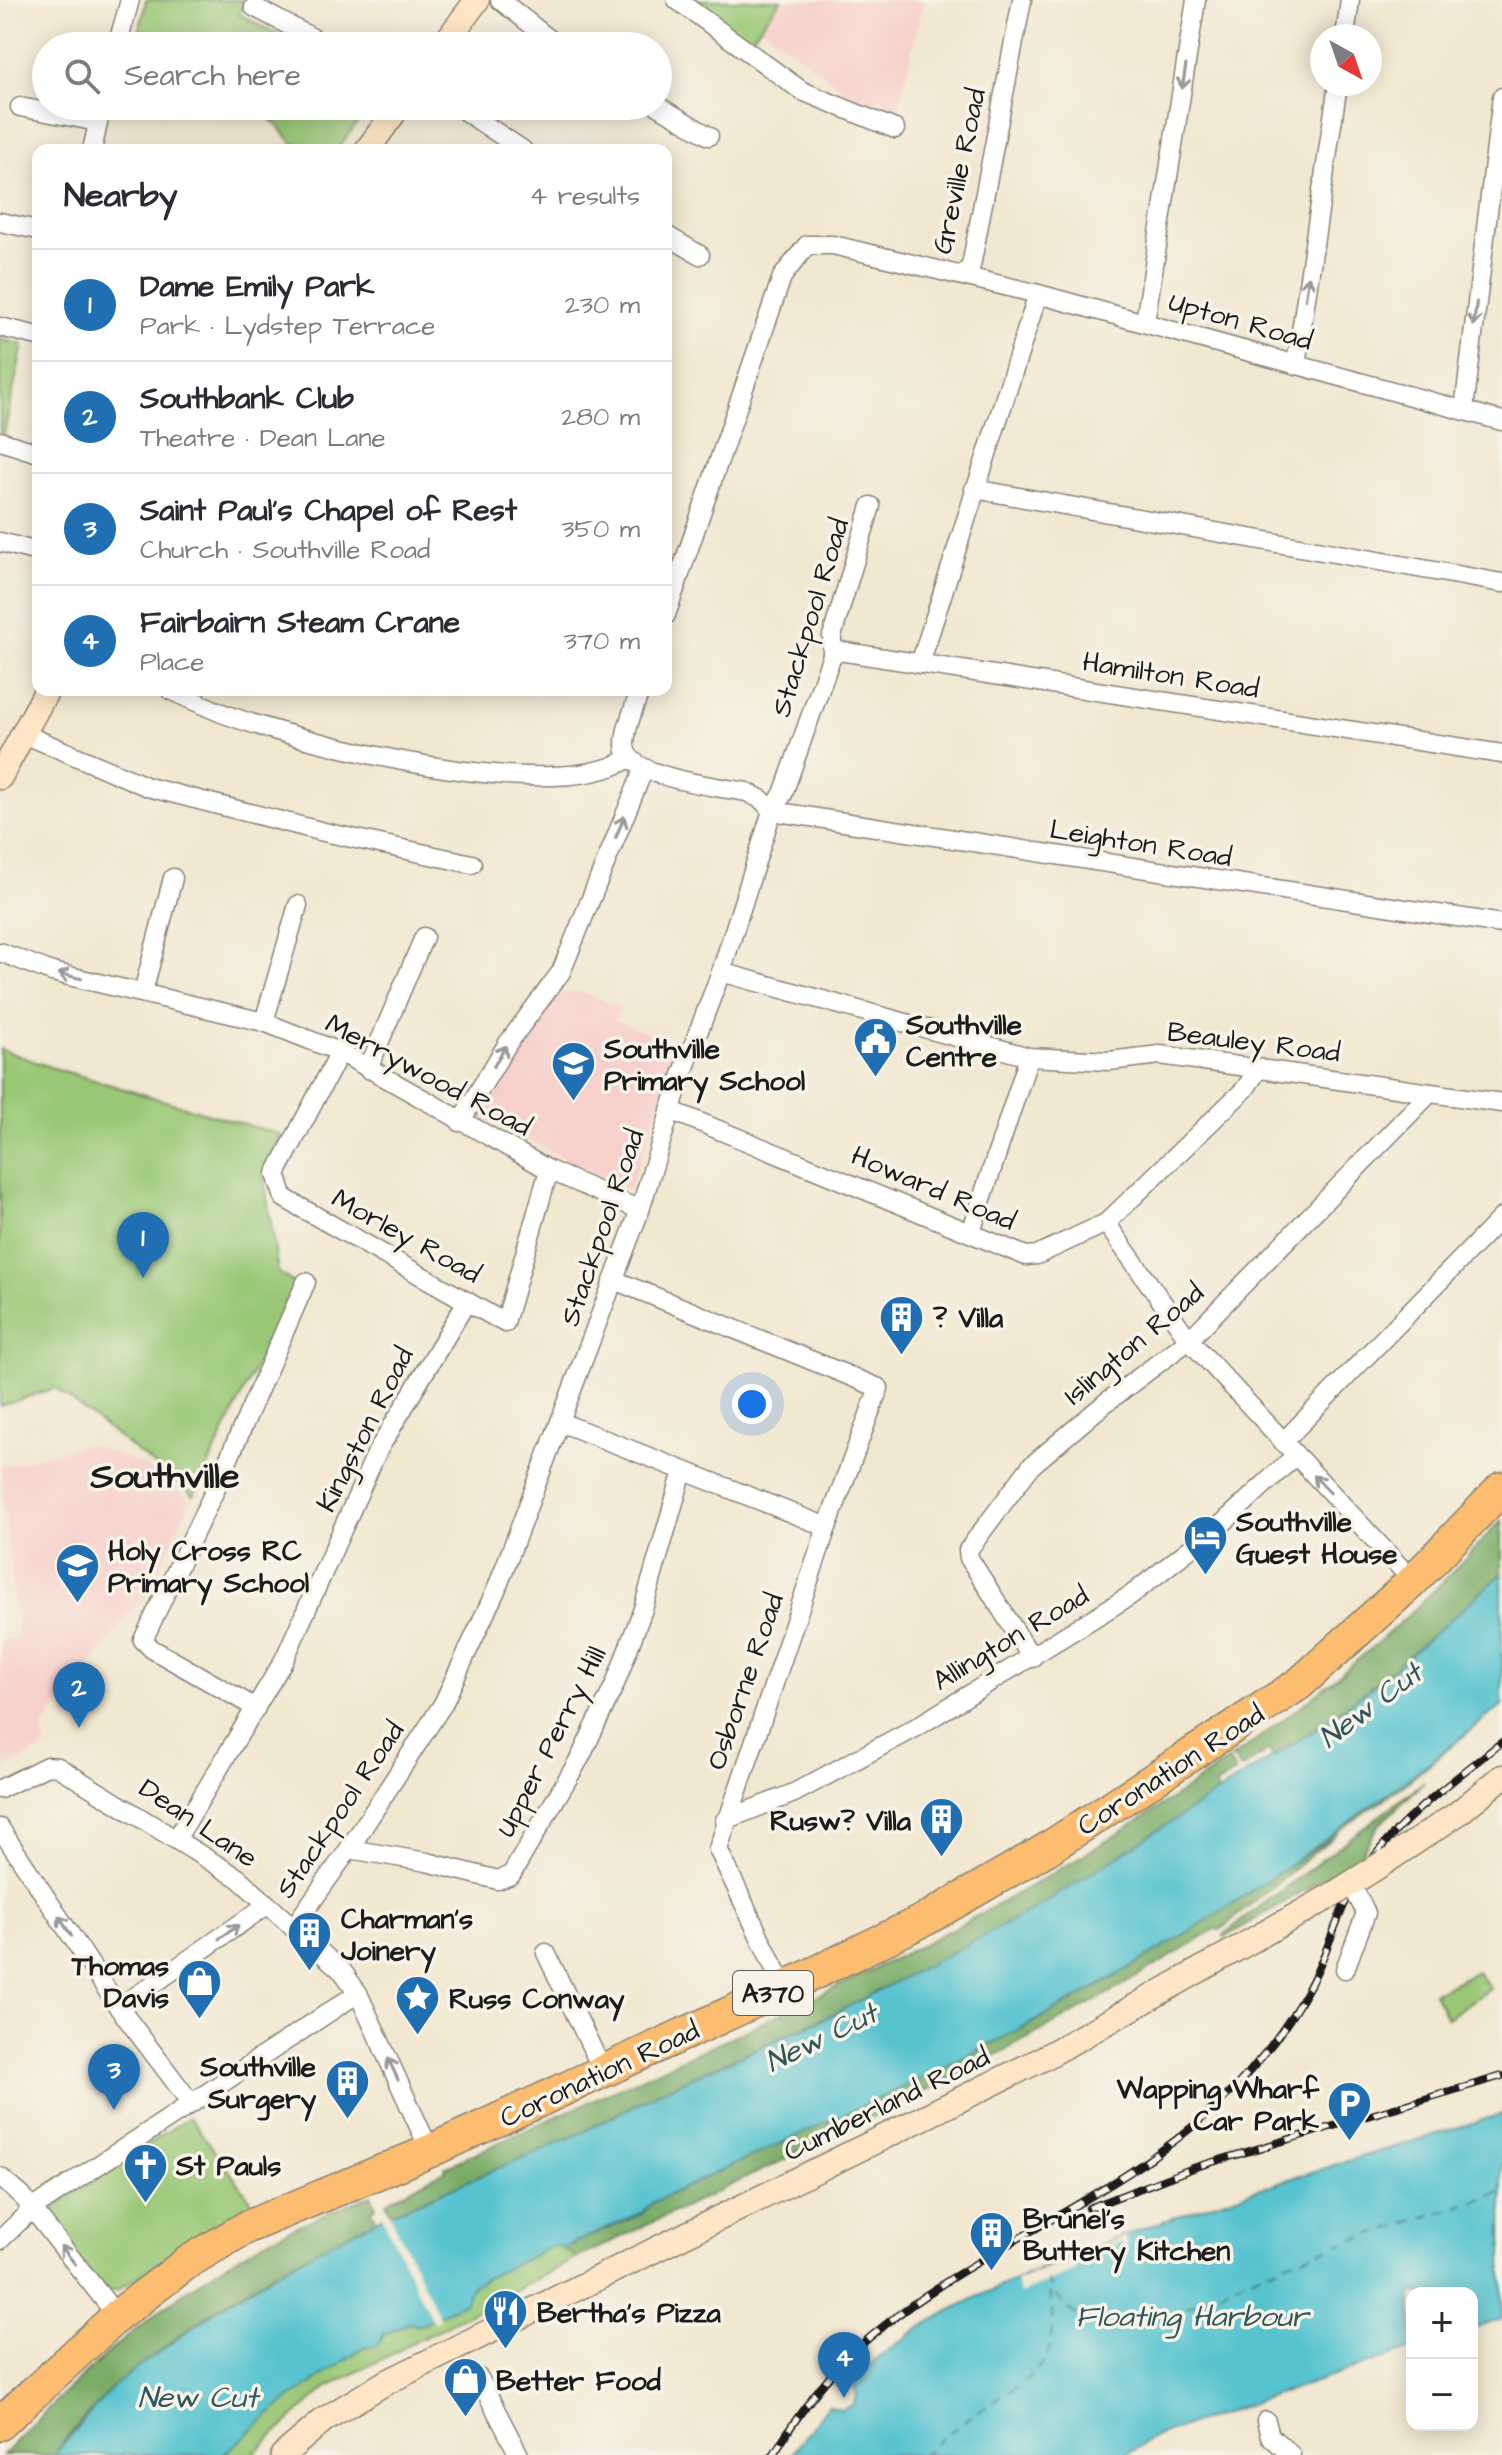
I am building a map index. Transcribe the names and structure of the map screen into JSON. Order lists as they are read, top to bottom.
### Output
{
  "streets": {
    "highway": ["Coronation Road", "A370"],
    "street": [
      "Greville Road",
      "Upton Road",
      "Stackpool Road",
      "Hamilton Road",
      "Leighton Road",
      "Beauley Road",
      "Merrywood Road",
      "Howard Road",
      "Morley Road",
      "Islington Road",
      "Kingston Road",
      "Allington Road",
      "Osborne Road",
      "Upper Perry Hill",
      "Dean Lane",
      "Cumberland Road"
    ]
  },
  "crossings": [
    ["Greville Road", "Upton Road"],
    ["Stackpool Road", "Hamilton Road"],
    ["Stackpool Road", "Leighton Road"],
    ["Stackpool Road", "Beauley Road"],
    ["Stackpool Road", "Merrywood Road"],
    ["Stackpool Road", "Howard Road"],
    ["Stackpool Road", "Osborne Road"],
    ["Stackpool Road", "Upper Perry Hill"],
    ["Stackpool Road", "Dean Lane"],
    ["Beauley Road", "Howard Road"],
    ["Beauley Road", "Islington Road"],
    ["Merrywood Road", "Morley Road"],
    ["Morley Road", "Kingston Road"],
    ["Islington Road", "Allington Road"],
    ["Kingston Road", "Dean Lane"],
    ["Allington Road", "Osborne Road"],
    ["Osborne Road", "Coronation Road"],
    ["Coronation Road", "Dean Lane"]
  ],
  "districts": ["Southville"],
  "water": ["New Cut", "Floating Harbour"],
  "places": {
    "public building": ["Southville Centre"],
    "school or university": ["Southville Primary School", "Holy Cross RC Primary School"],
    "building": [
      "? Villa",
      "Rusw? Villa",
      "Charman's Joinery",
      "Southville Surgery",
      "Brunel's Buttery Kitchen"
    ],
    "hotel": ["Southville Guest House"],
    "shop": ["Thomas Davis", "Better Food"],
    "place": ["Russ Conway"],
    "parking": ["Wapping Wharf Car Park"],
    "church": ["St Pauls"],
    "restaurant": ["Bertha's Pizza"]
  },
  "north": "bottom right",
  "page": {
    "search": "Search here",
    "heading": ["Nearby", "4 results"],
    "list": [
      {
        "mark": "1",
        "name": "Dame Emily Park",
        "note": "Park · Lydstep Terrace",
        "value": "230 m"
      },
      {
        "mark": "2",
        "name": "Southbank Club",
        "note": "Theatre · Dean Lane",
        "value": "280 m"
      },
      {
        "mark": "3",
        "name": "Saint Paul's Chapel of Rest",
        "note": "Church · Southville Road",
        "value": "350 m"
      },
      {
        "mark": "4",
        "name": "Fairbairn Steam Crane",
        "note": "Place",
        "value": "370 m"
      }
    ],
    "pins": [
      "1",
      "2",
      "3",
      "4"
    ],
    "map_buttons": ["+", "−"]
  }
}
